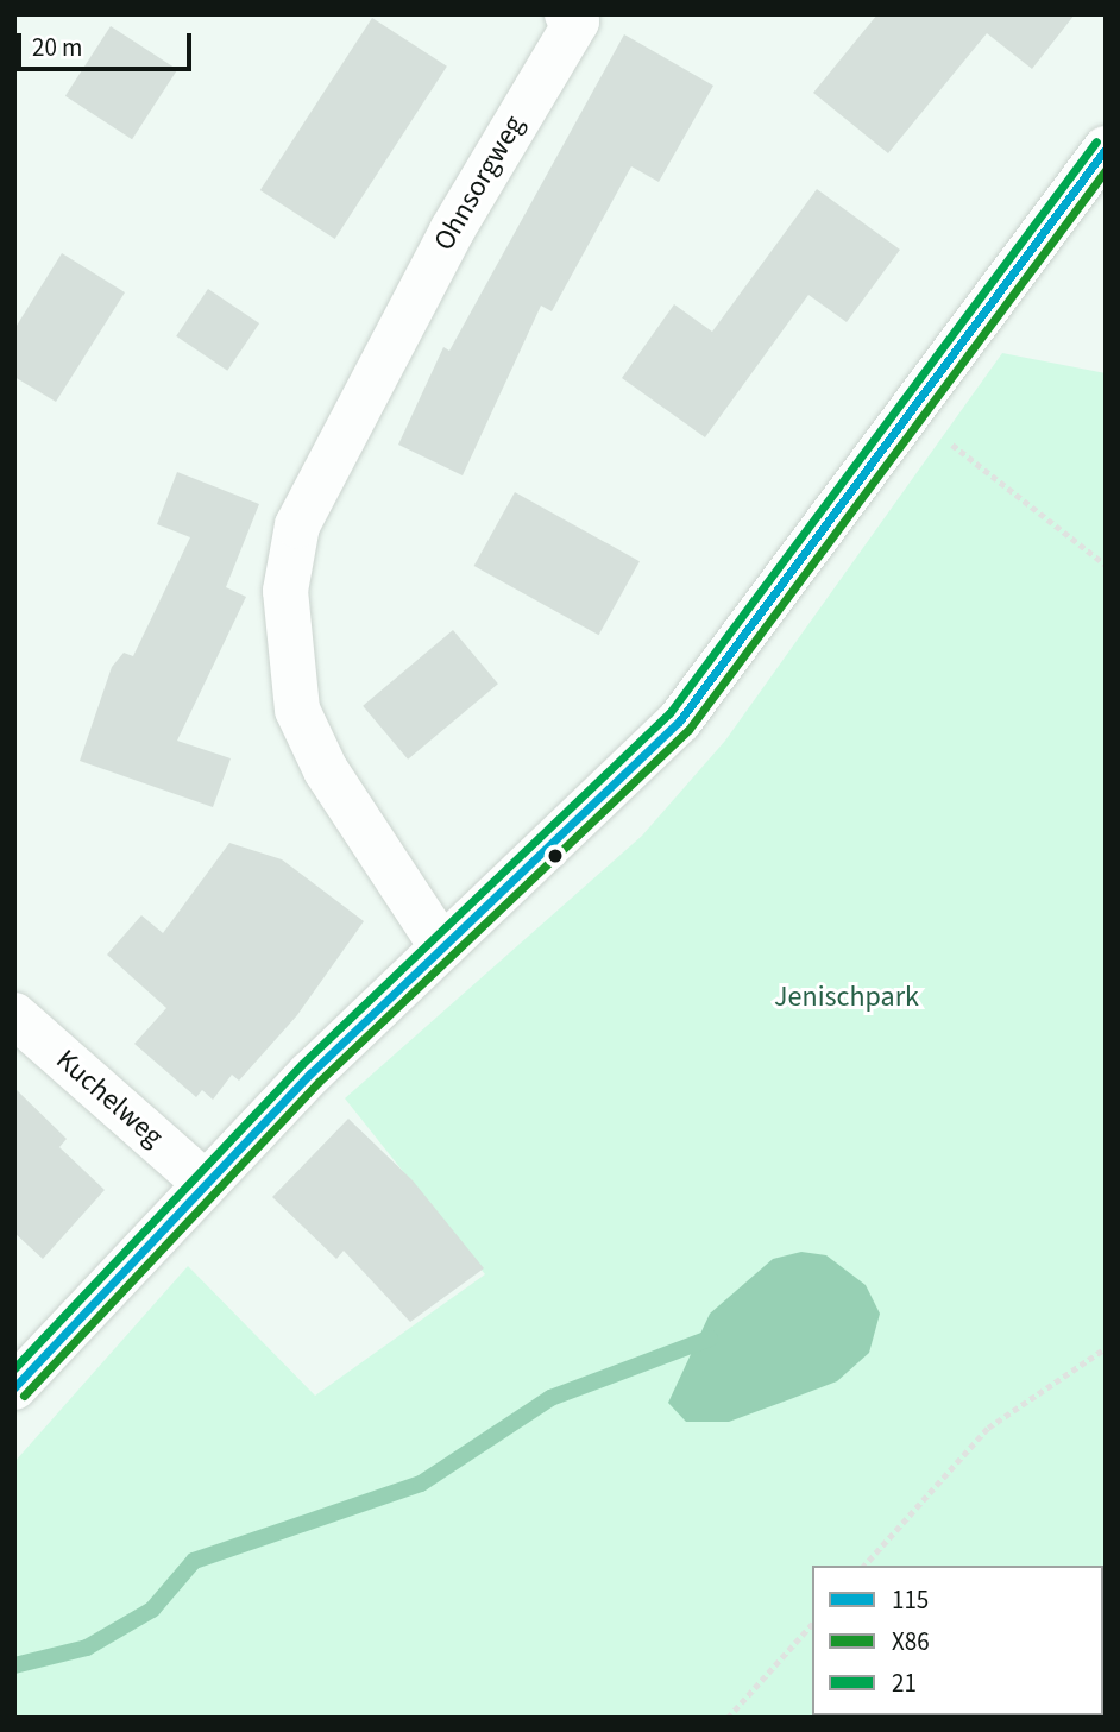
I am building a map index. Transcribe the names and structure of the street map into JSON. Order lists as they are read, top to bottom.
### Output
{
  "streets": {
    "street": ["Ohnsorgweg", "Kuchelweg"]
  },
  "parks": ["Jenischpark"],
  "lines": ["transit line 21", "transit line 115", "transit line X86"],
  "legend": ["115", "X86", "21"],
  "scale_bar": "20 m"
}
